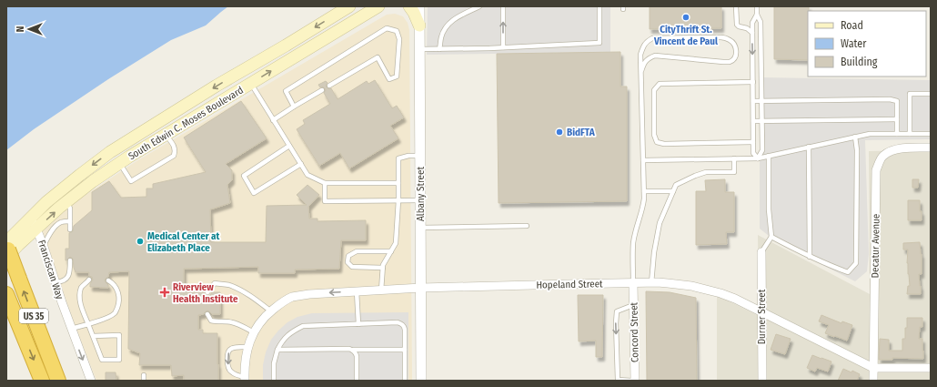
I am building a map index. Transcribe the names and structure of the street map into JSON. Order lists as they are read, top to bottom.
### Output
{
  "streets": {
    "highway": ["US 35"],
    "main road": ["South Edwin C. Moses Boulevard"],
    "street": [
      "Albany Street",
      "Decatur Avenue",
      "Franciscan Way",
      "Hopeland Street",
      "Durner Street",
      "Concord Street"
    ]
  },
  "crossings": [
    ["South Edwin C. Moses Boulevard", "Franciscan Way"],
    ["Albany Street", "Hopeland Street"],
    ["Decatur Avenue", "Hopeland Street"],
    ["Hopeland Street", "Durner Street"],
    ["Hopeland Street", "Concord Street"]
  ],
  "places": {
    "other": ["CityThrift St. Vincent de Paul", "BidFTA", "Medical Center at Elizabeth Place"],
    "health": ["Riverview Health Institute"]
  },
  "legend": ["Road", "Water", "Building"],
  "north": "left"
}
